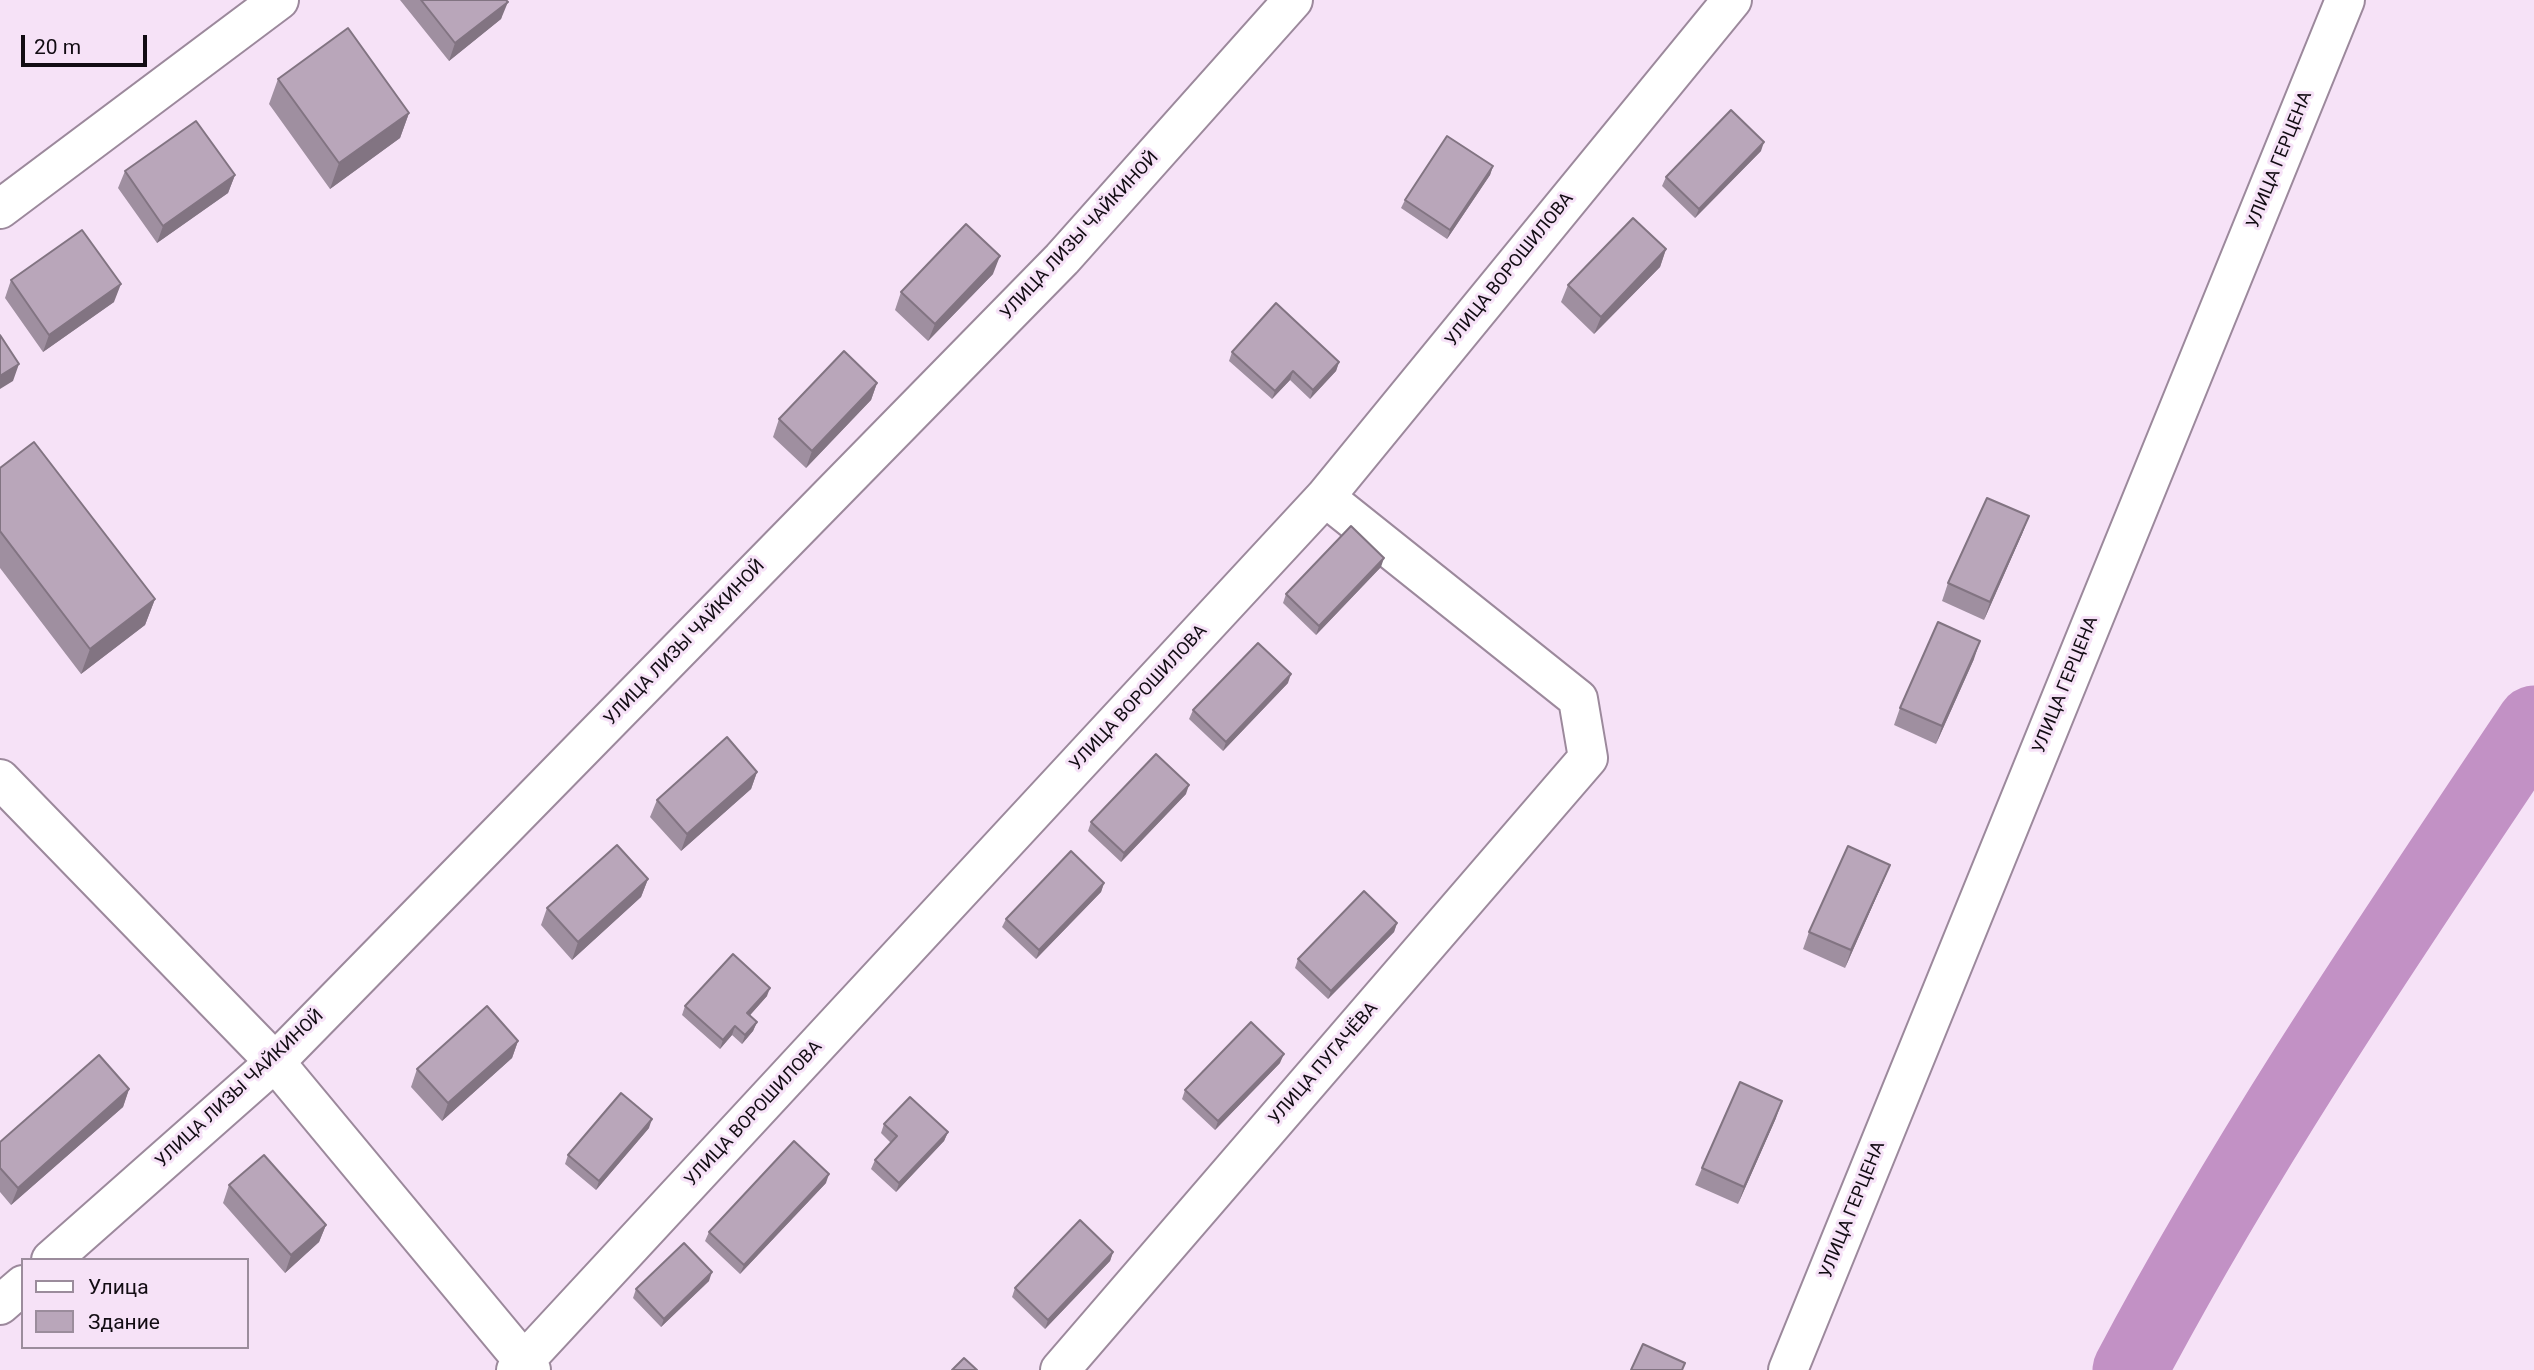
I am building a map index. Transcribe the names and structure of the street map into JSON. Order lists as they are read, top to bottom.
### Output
{
  "streets": {
    "street": [
      "УЛИЦА ГЕРЦЕНА",
      "УЛИЦА ЛИЗЫ ЧАЙКИНОЙ",
      "УЛИЦА ВОРОШИЛОВА",
      "УЛИЦА ПУГАЧЁВА"
    ]
  },
  "crossings": [
    ["УЛИЦА ВОРОШИЛОВА", "УЛИЦА ПУГАЧЁВА"]
  ],
  "legend": ["Улица", "Здание"],
  "scale_bar": "20 m"
}
